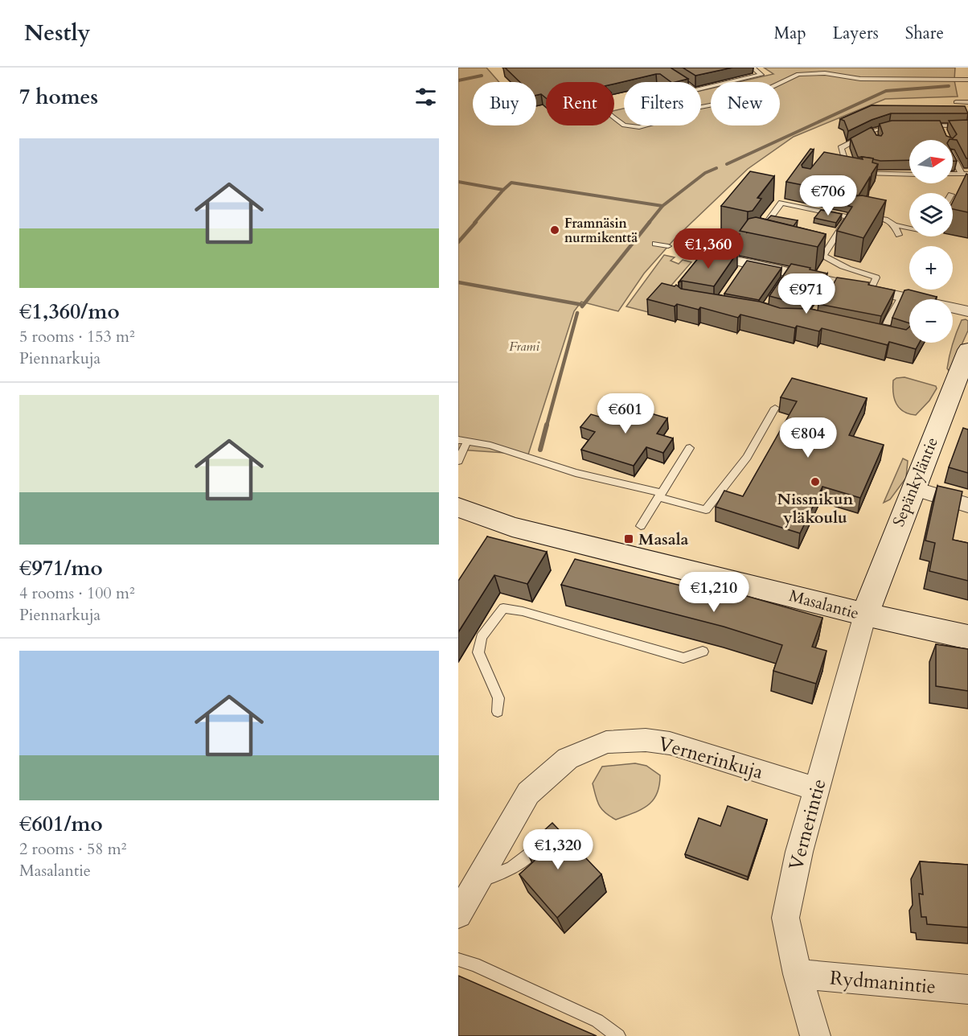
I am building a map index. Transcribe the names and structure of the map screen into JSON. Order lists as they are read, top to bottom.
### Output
{
  "streets": {
    "street": [
      "Sepänkyläntie",
      "Masalantie",
      "Vernerinkuja",
      "Vernerintie",
      "Rydmanintie"
    ]
  },
  "crossings": [
    ["Sepänkyläntie", "Masalantie"],
    ["Sepänkyläntie", "Vernerintie"],
    ["Masalantie", "Vernerintie"],
    ["Vernerinkuja", "Vernerintie"],
    ["Vernerintie", "Rydmanintie"]
  ],
  "parks": ["Frami"],
  "places": {
    "other": ["Framnäsin nurmikenttä", "Nissnikun yläkoulu"],
    "transit": ["Masala"]
  },
  "north": "right",
  "page": {
    "header": "Nestly",
    "nav": ["Map", "Layers", "Share"],
    "heading": "7 homes",
    "chip": [
      "Buy",
      "Rent",
      "Filters",
      "New"
    ],
    "list": [
      {
        "name": "€1,360/mo",
        "note": "5 rooms · 153 m² · Piennarkuja"
      },
      {
        "name": "€971/mo",
        "note": "4 rooms · 100 m² · Piennarkuja"
      },
      {
        "name": "€601/mo",
        "note": "2 rooms · 58 m² · Masalantie"
      }
    ],
    "map_buttons": ["+", "−"],
    "price": [
      "€706",
      "€1,360",
      "€971",
      "€601",
      "€804",
      "€1,210",
      "€1,320"
    ]
  }
}
